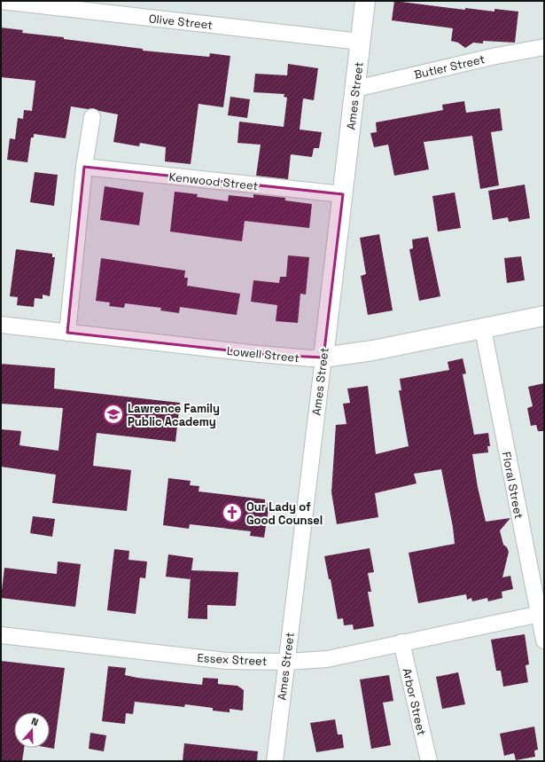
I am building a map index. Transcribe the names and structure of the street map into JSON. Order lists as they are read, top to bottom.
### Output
{
  "streets": {
    "street": [
      "Olive Street",
      "Butler Street",
      "Ames Street",
      "Kenwood Street",
      "Lowell Street",
      "Floral Street",
      "Essex Street",
      "Arbor Street"
    ]
  },
  "crossings": [
    ["Olive Street", "Ames Street"],
    ["Butler Street", "Ames Street"],
    ["Ames Street", "Kenwood Street"],
    ["Ames Street", "Lowell Street"],
    ["Ames Street", "Essex Street"],
    ["Lowell Street", "Floral Street"],
    ["Floral Street", "Essex Street"],
    ["Essex Street", "Arbor Street"]
  ],
  "places": {
    "school or university": ["Lawrence Family Public Academy"],
    "church": ["Our Lady of Good Counsel"]
  },
  "north": "top"
}
